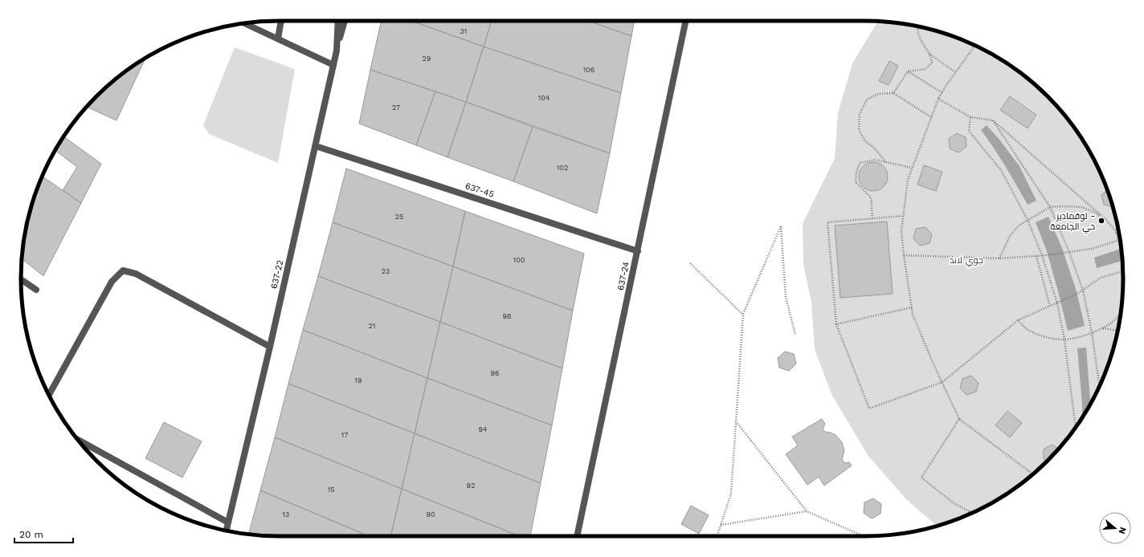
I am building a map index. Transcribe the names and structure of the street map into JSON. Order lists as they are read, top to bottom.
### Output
{
  "streets": {
    "street": ["637-45", "637-22", "637-24"]
  },
  "crossings": [
    ["637-45", "637-22"],
    ["637-45", "637-24"]
  ],
  "parks": ["جوي لاند"],
  "places": ["لوقماديز - حي الجامعة"],
  "house_numbers": [
    "31",
    "29",
    "106",
    "104",
    "27",
    "102",
    "25",
    "100",
    "23",
    "98",
    "21",
    "96",
    "19",
    "94",
    "17",
    "92",
    "15",
    "13",
    "90"
  ],
  "scale_bar": "20 m",
  "north": "right"
}
